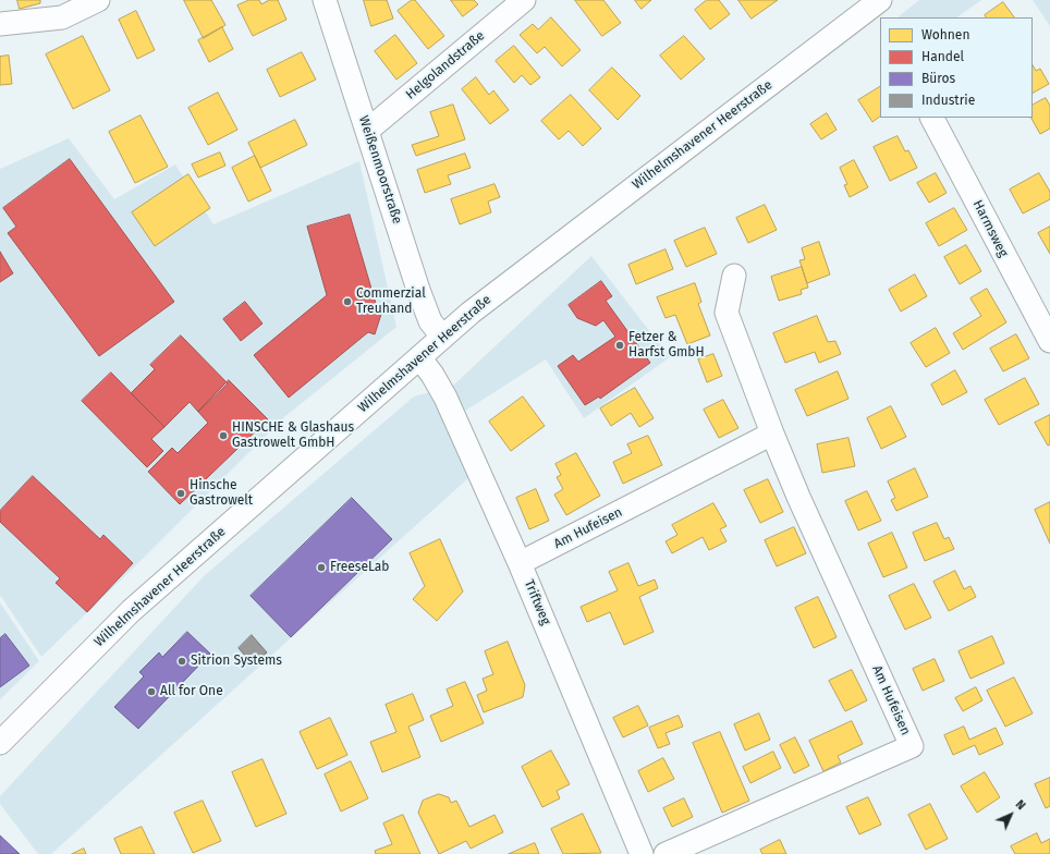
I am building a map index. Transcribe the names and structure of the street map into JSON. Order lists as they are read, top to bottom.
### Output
{
  "streets": {
    "street": [
      "Helgolandstraße",
      "Wilhelmshavener Heerstraße",
      "Weißenmoorstraße",
      "Harmsweg",
      "Am Hufeisen",
      "Triftweg"
    ]
  },
  "crossings": [
    ["Helgolandstraße", "Weißenmoorstraße"],
    ["Wilhelmshavener Heerstraße", "Weißenmoorstraße"],
    ["Wilhelmshavener Heerstraße", "Triftweg"],
    ["Am Hufeisen", "Triftweg"]
  ],
  "places": [
    "Commerzial Treuhand",
    "Fetzer & Harfst GmbH",
    "HINSCHE & Glashaus Gastrowelt GmbH",
    "Hinsche Gastrowelt",
    "FreeseLab",
    "Sitrion Systems",
    "All for One"
  ],
  "legend": [
    "Wohnen",
    "Handel",
    "Büros",
    "Industrie"
  ],
  "north": "top right"
}
